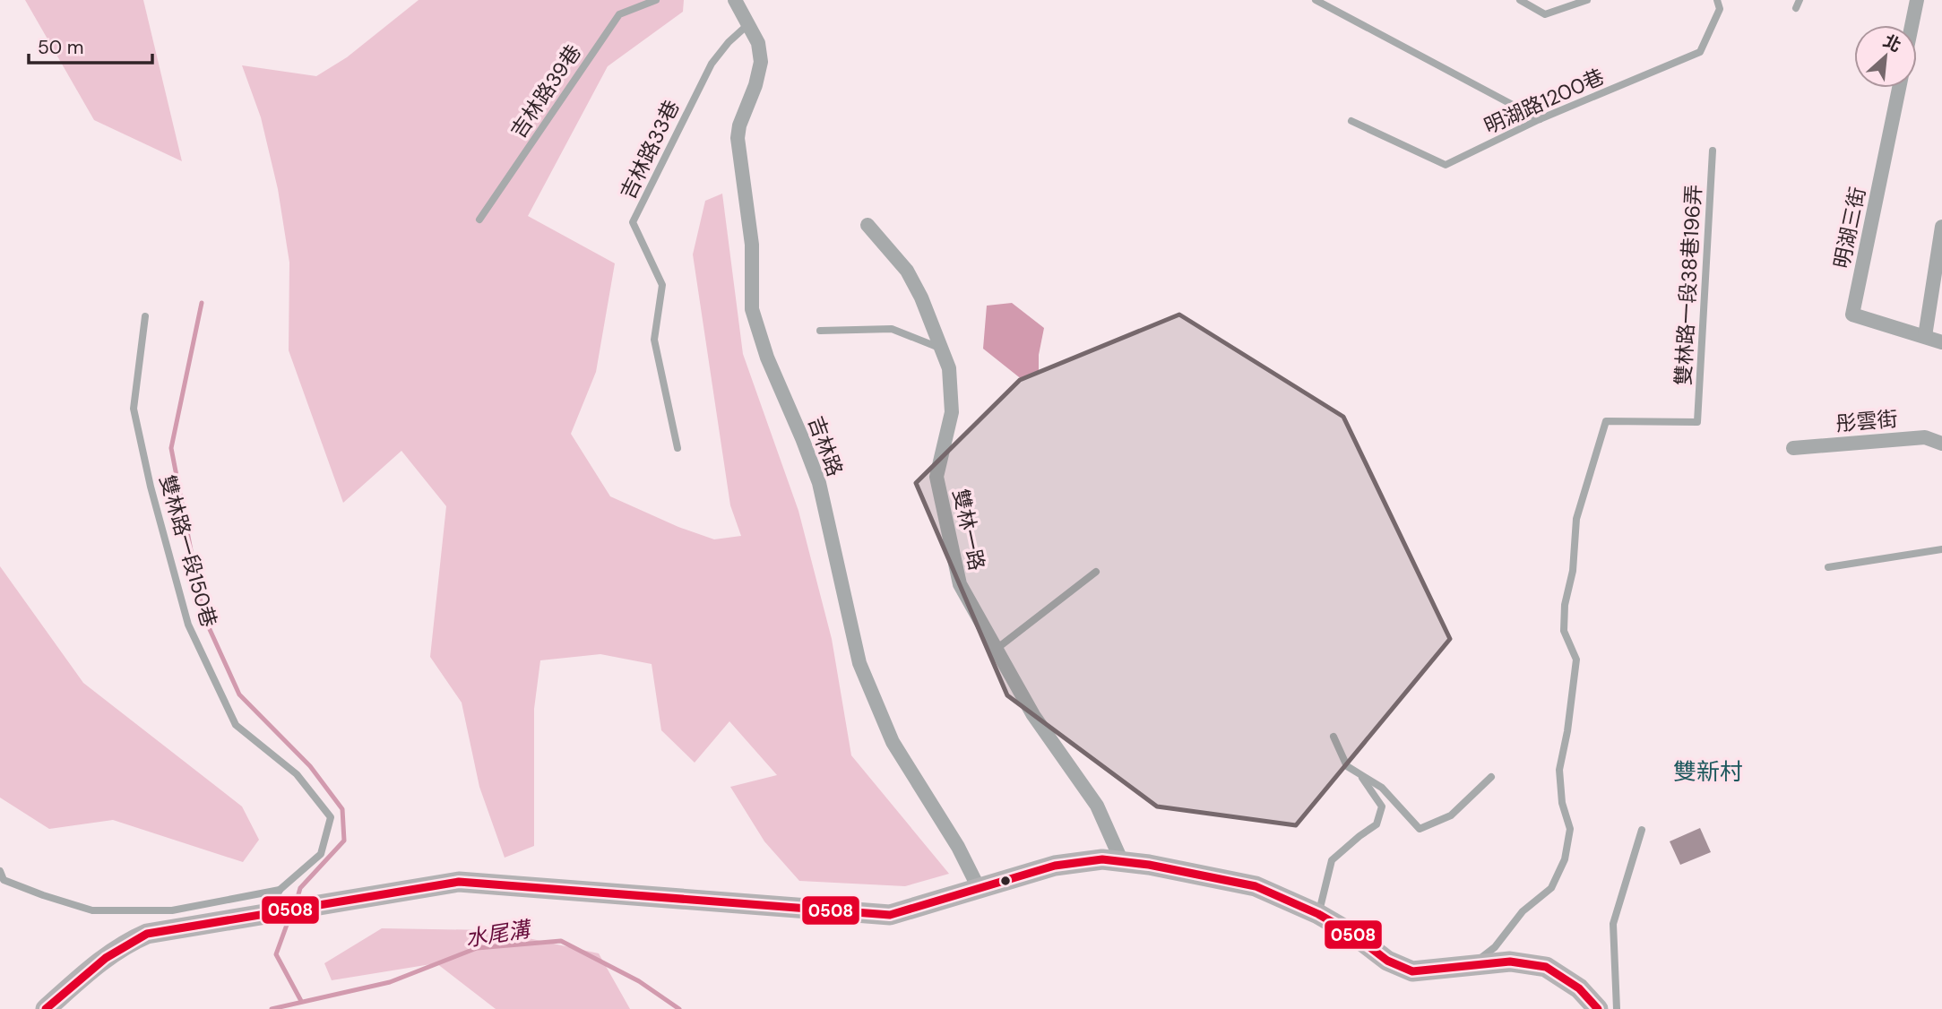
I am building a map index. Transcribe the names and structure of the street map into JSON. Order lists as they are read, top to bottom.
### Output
{
  "streets": {
    "street": [
      "明湖三街",
      "彤雲街",
      "吉林路",
      "雙林一路"
    ],
    "lane": [
      "吉林路39巷",
      "明湖路1200巷",
      "吉林路33巷",
      "雙林路一段38巷196弄",
      "雙林路一段150巷"
    ]
  },
  "crossings": [
    ["吉林路33巷", "吉林路"]
  ],
  "districts": ["雙新村"],
  "water": ["水尾溝"],
  "lines": ["transit line 0508"],
  "scale_bar": "50 m",
  "north": "top right"
}
